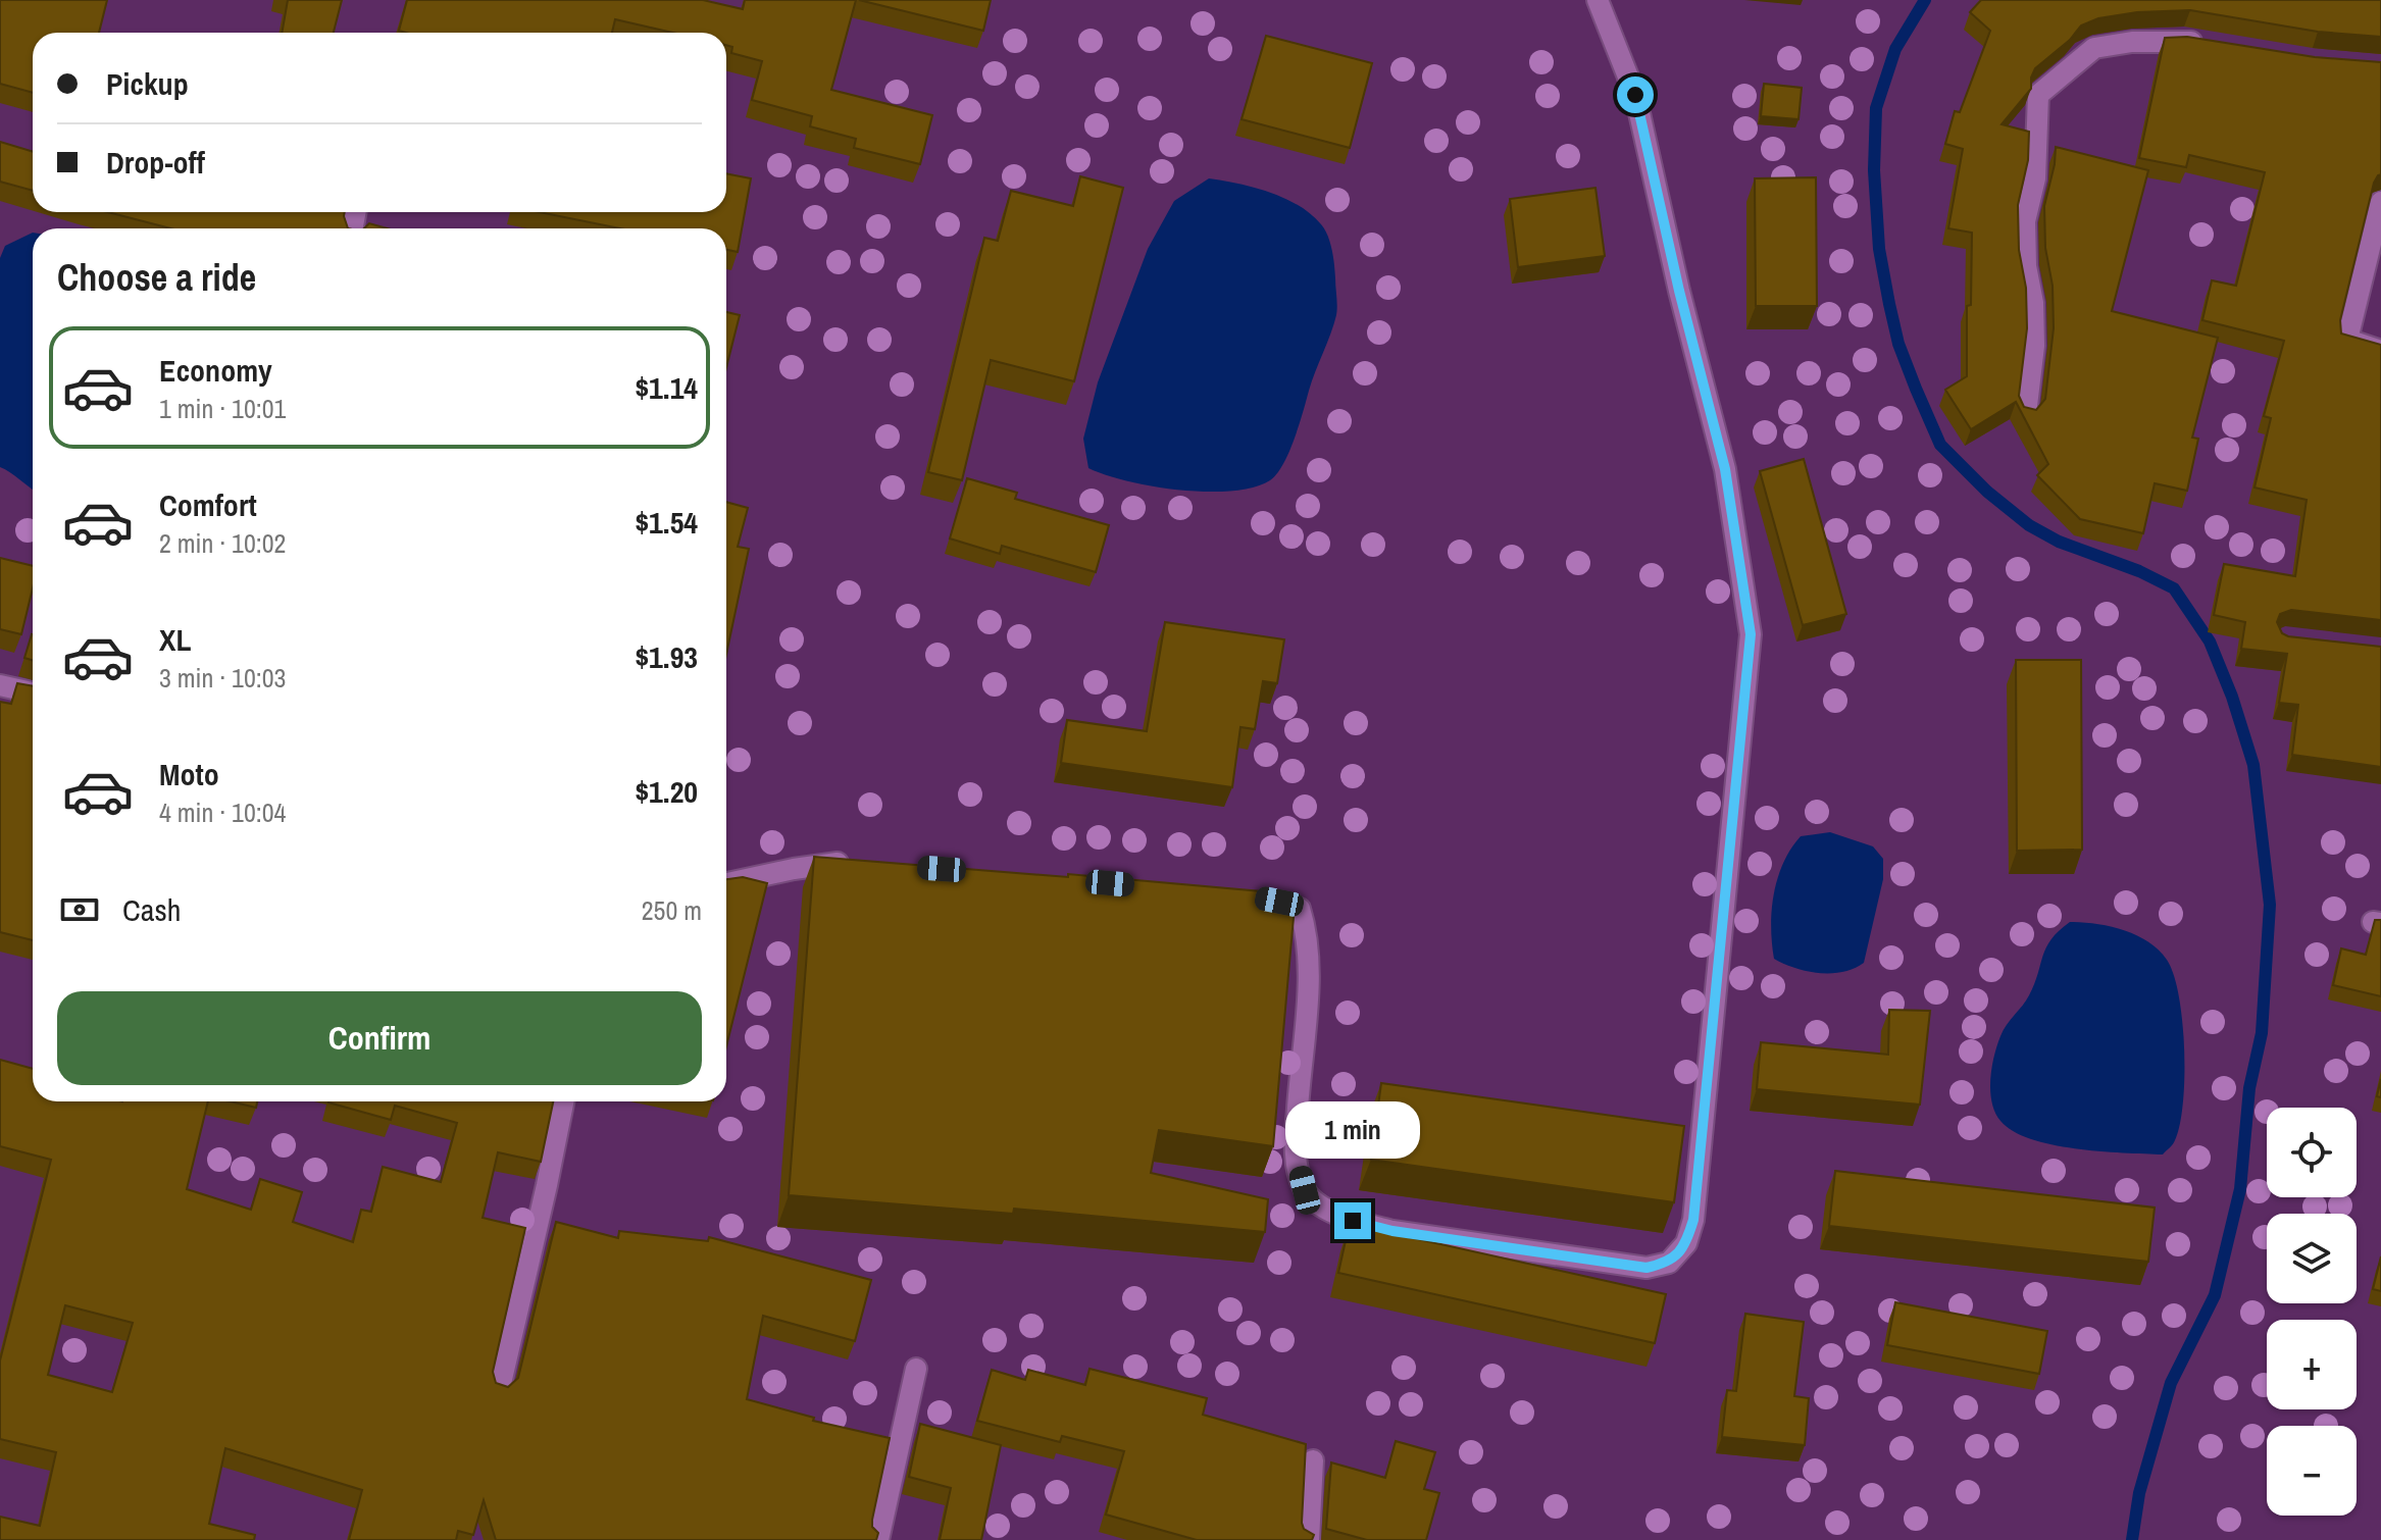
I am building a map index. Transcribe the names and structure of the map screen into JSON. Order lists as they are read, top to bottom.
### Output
{
  "page": {
    "banner": ["Pickup", "Drop-off"],
    "heading": "Choose a ride",
    "list": [
      {
        "name": "Economy",
        "note": "1 min · 10:01",
        "value": "$1.14"
      },
      {
        "name": "Comfort",
        "note": "2 min · 10:02",
        "value": "$1.54"
      },
      {
        "name": "XL",
        "note": "3 min · 10:03",
        "value": "$1.93"
      },
      {
        "name": "Moto",
        "note": "4 min · 10:04",
        "value": "$1.20"
      }
    ],
    "pay": ["Cash", "250 m"],
    "buttons": "Confirm",
    "bubble": "1 min",
    "map_buttons": ["+", "−"]
  }
}
